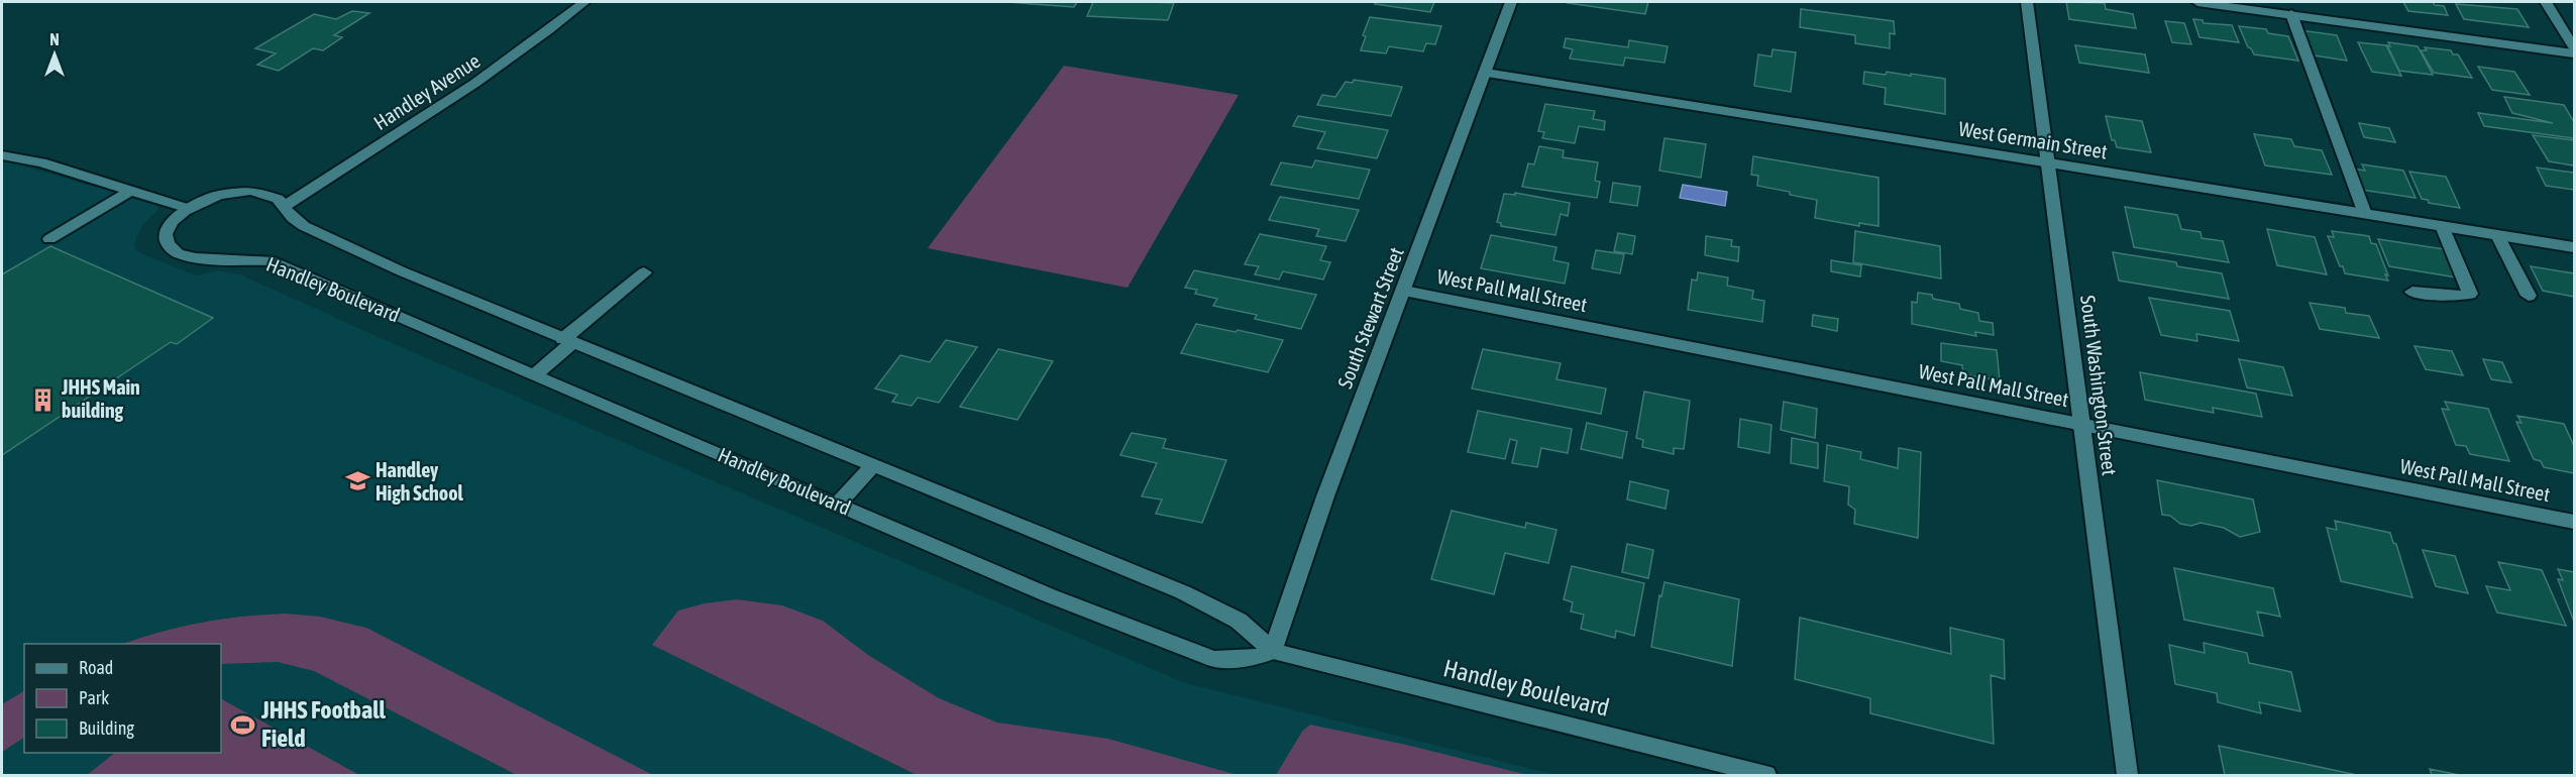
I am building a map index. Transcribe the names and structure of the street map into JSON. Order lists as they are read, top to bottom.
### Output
{
  "streets": {
    "street": [
      "Handley Avenue",
      "West Germain Street",
      "Handley Boulevard",
      "West Pall Mall Street",
      "South Stewart Street",
      "South Washington Street"
    ]
  },
  "crossings": [
    ["Handley Avenue", "Handley Boulevard"],
    ["West Germain Street", "South Stewart Street"],
    ["West Germain Street", "South Washington Street"],
    ["Handley Boulevard", "South Stewart Street"],
    ["West Pall Mall Street", "South Stewart Street"],
    ["West Pall Mall Street", "South Washington Street"]
  ],
  "places": {
    "building": ["JHHS Main building"],
    "school or university": ["Handley High School"],
    "sports": ["JHHS Football Field"]
  },
  "legend": ["Road", "Park", "Building"],
  "north": "top"
}
